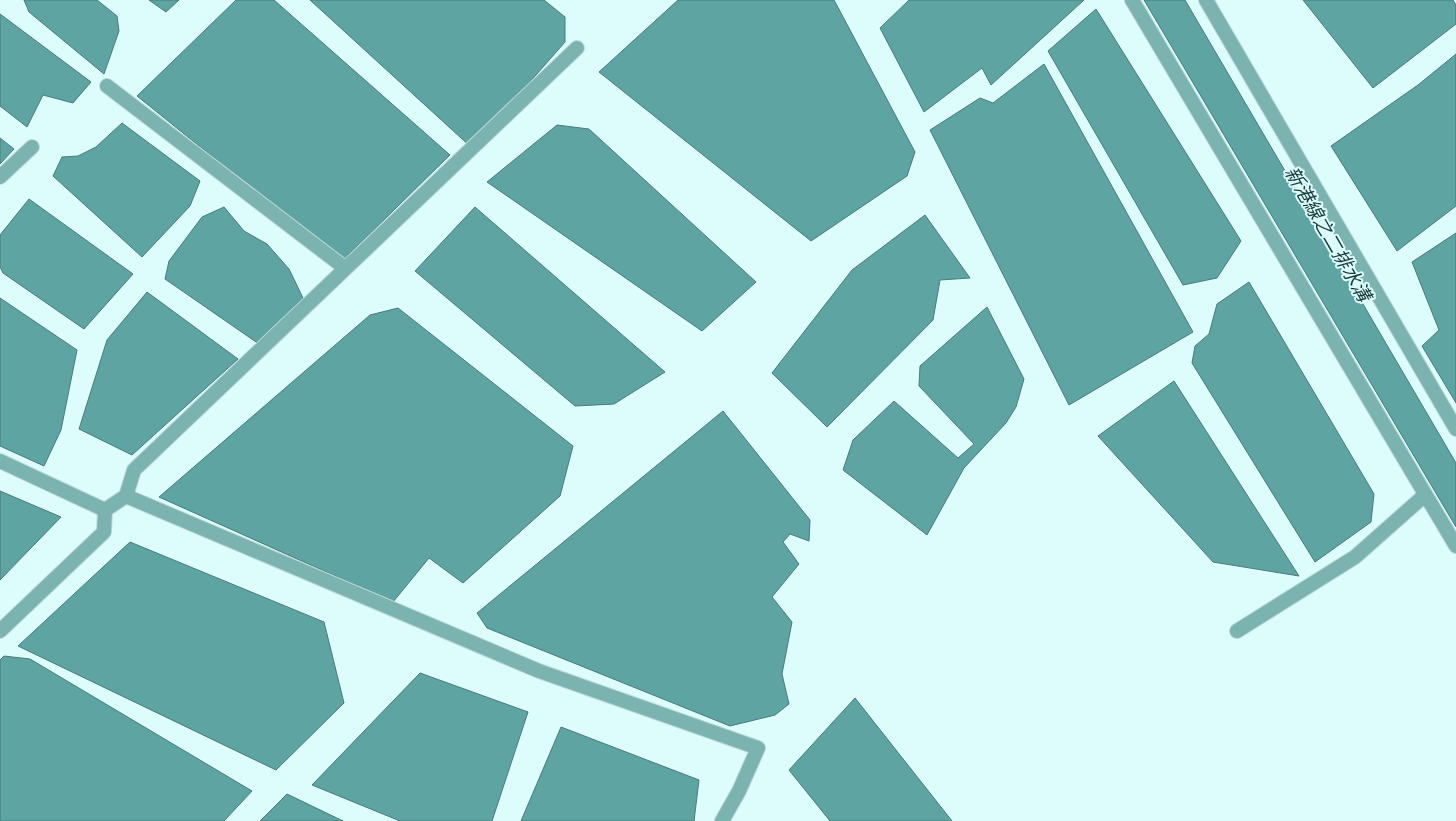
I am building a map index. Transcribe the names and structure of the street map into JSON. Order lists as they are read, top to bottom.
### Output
{
  "water": ["新港線之二排水溝"]
}
